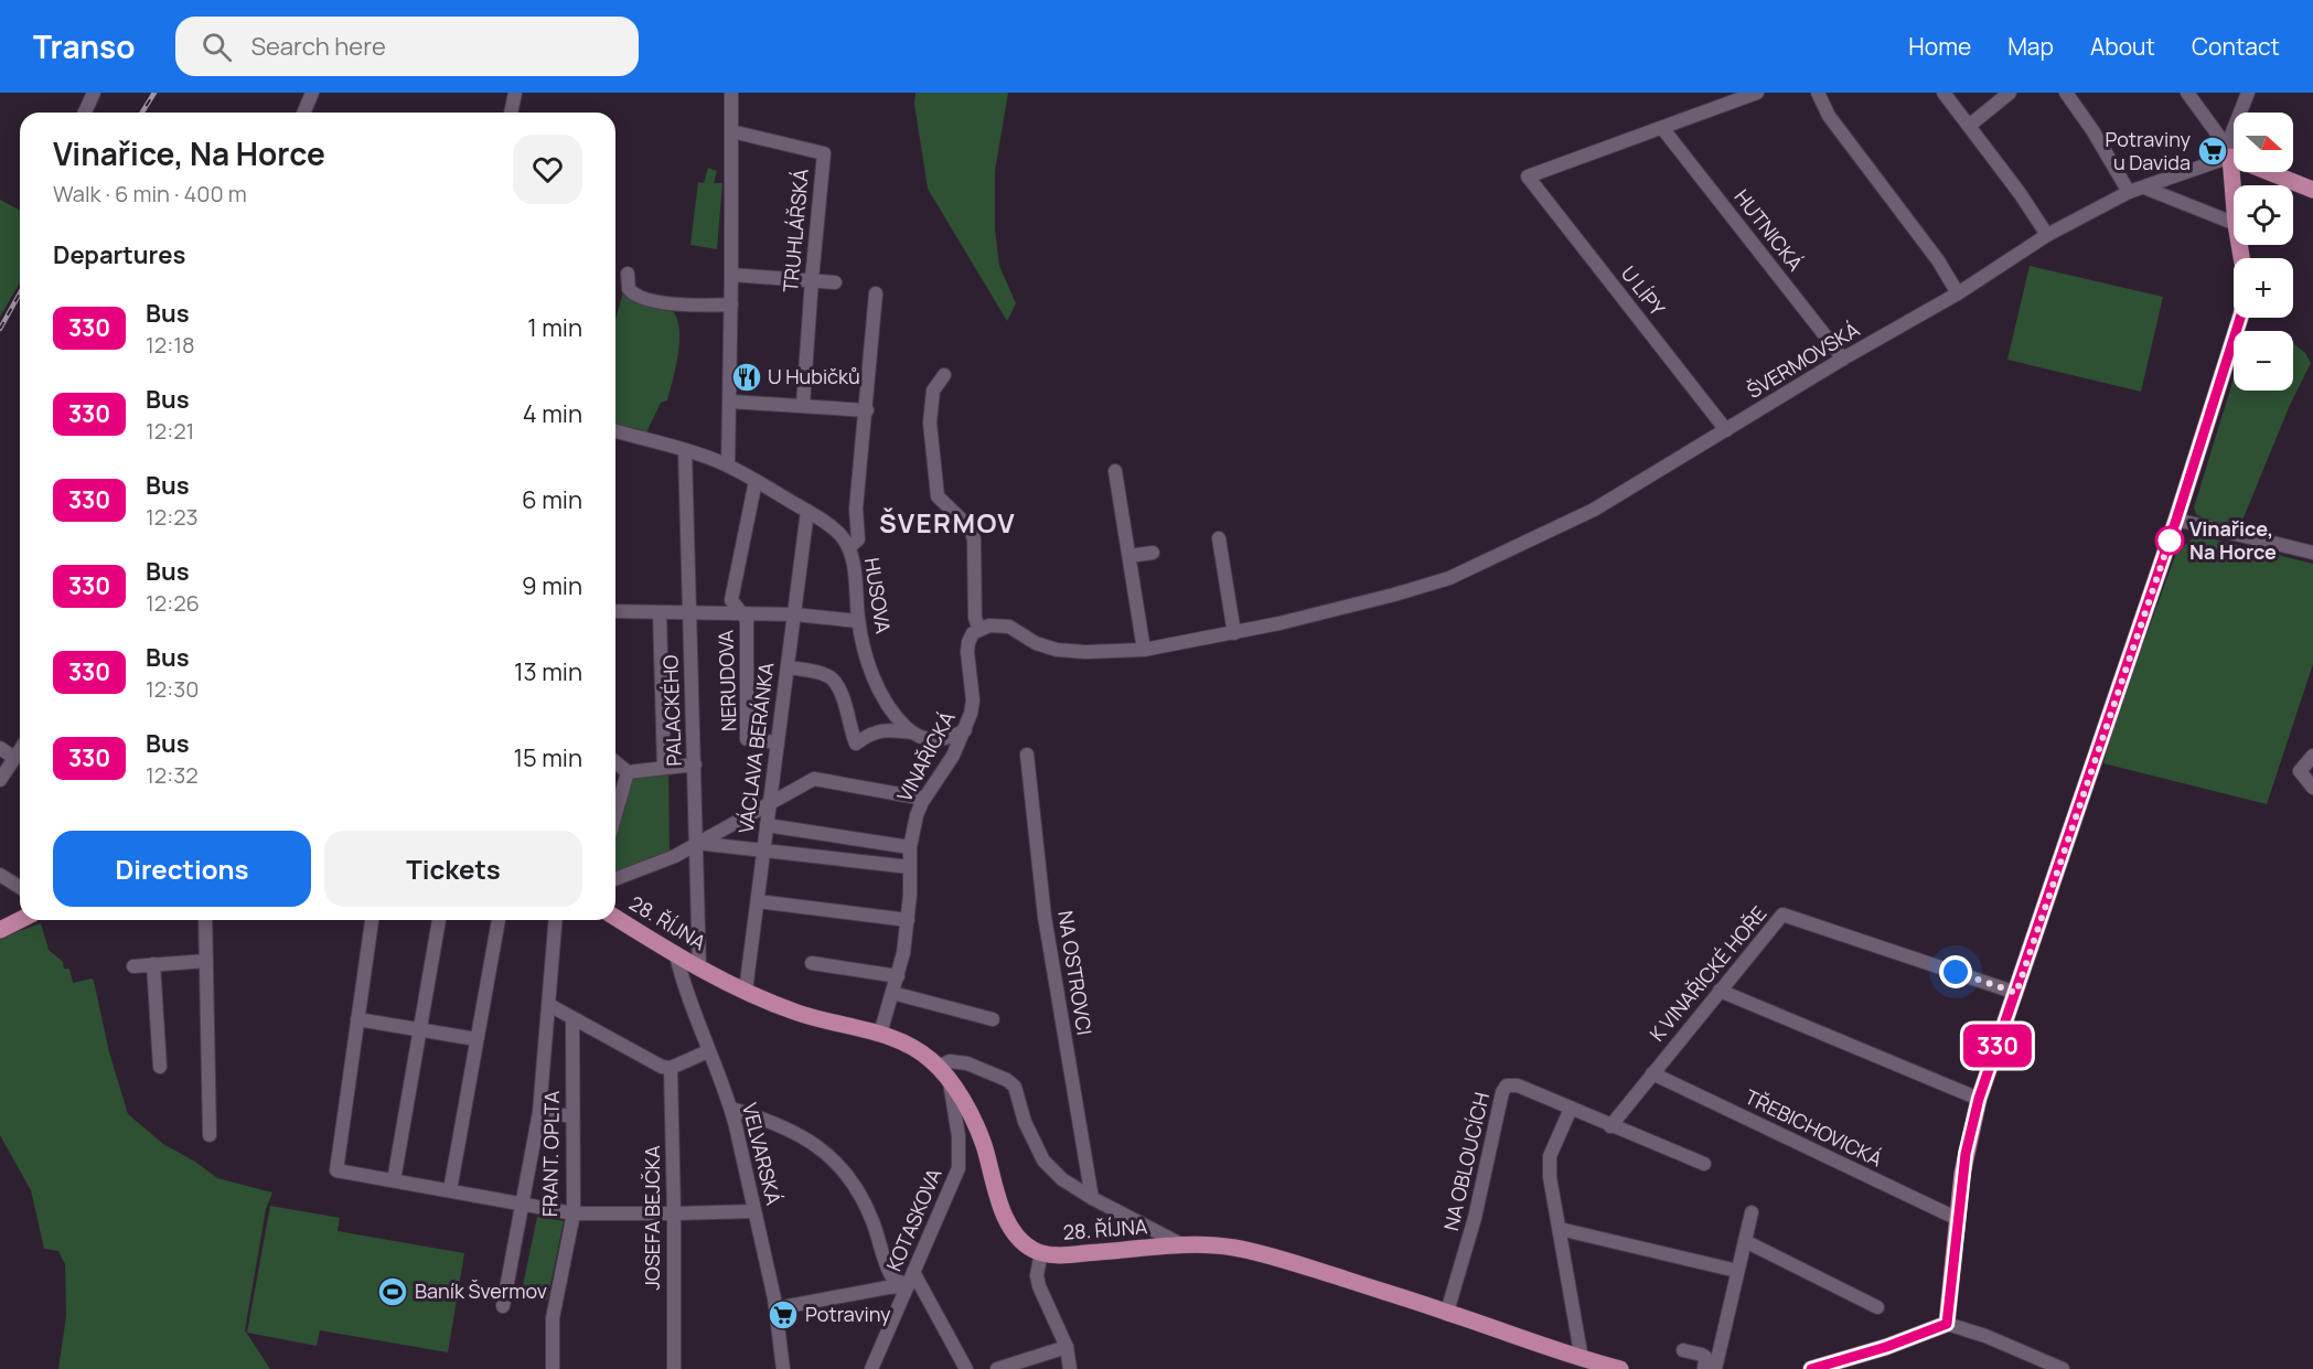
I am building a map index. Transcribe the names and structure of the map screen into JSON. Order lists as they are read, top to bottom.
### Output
{
  "streets": {
    "main road": ["28. ŘÍJNA"],
    "street": [
      "TRUHLÁŘSKÁ",
      "HUTNICKÁ",
      "U LÍPY",
      "ŠVERMOVSKÁ",
      "HUSOVA",
      "NERUDOVA",
      "PALACKÉHO",
      "VÁCLAVA BERÁNKA",
      "VINAŘICKÁ",
      "NA OSTROVCI",
      "K VINAŘICKÉ HOŘE",
      "TŘEBICHOVICKÁ",
      "FRANT. OPLTA",
      "VELVARSKÁ",
      "NA OBLOUCÍCH",
      "JOSEFA BEJČKA",
      "KOTASKOVA"
    ]
  },
  "crossings": [
    ["HUTNICKÁ", "U LÍPY"],
    ["HUTNICKÁ", "ŠVERMOVSKÁ"],
    ["U LÍPY", "ŠVERMOVSKÁ"],
    ["HUSOVA", "NERUDOVA"],
    ["HUSOVA", "PALACKÉHO"],
    ["HUSOVA", "VÁCLAVA BERÁNKA"],
    ["NERUDOVA", "VÁCLAVA BERÁNKA"],
    ["PALACKÉHO", "28. ŘÍJNA"],
    ["VÁCLAVA BERÁNKA", "28. ŘÍJNA"],
    ["VINAŘICKÁ", "28. ŘÍJNA"],
    ["28. ŘÍJNA", "VELVARSKÁ"],
    ["28. ŘÍJNA", "NA OBLOUCÍCH"],
    ["28. ŘÍJNA", "KOTASKOVA"],
    ["K VINAŘICKÉ HOŘE", "TŘEBICHOVICKÁ"]
  ],
  "districts": ["ŠVERMOV"],
  "places": {
    "supermarket": ["Potraviny u Davida", "Potraviny"],
    "restaurant": ["U Hubičků"],
    "other": ["Vinařice, Na Horce"],
    "sports": ["Baník Švermov"]
  },
  "lines": ["bus line 330"],
  "north": "right",
  "page": {
    "header": "Transo",
    "search": "Search here",
    "nav": [
      "Home",
      "Map",
      "About",
      "Contact"
    ],
    "on_map": "330",
    "map_buttons": ["+", "−"],
    "heading": [
      ["Vinařice, Na Horce", "Walk · 6 min · 400 m"],
      "Departures"
    ],
    "list": [
      {
        "mark": "330",
        "name": "Bus",
        "note": "12:18",
        "value": "1 min"
      },
      {
        "mark": "330",
        "name": "Bus",
        "note": "12:21",
        "value": "4 min"
      },
      {
        "mark": "330",
        "name": "Bus",
        "note": "12:23",
        "value": "6 min"
      },
      {
        "mark": "330",
        "name": "Bus",
        "note": "12:26",
        "value": "9 min"
      },
      {
        "mark": "330",
        "name": "Bus",
        "note": "12:30",
        "value": "13 min"
      },
      {
        "mark": "330",
        "name": "Bus",
        "note": "12:32",
        "value": "15 min"
      }
    ],
    "buttons": ["Directions", "Tickets"]
  }
}
